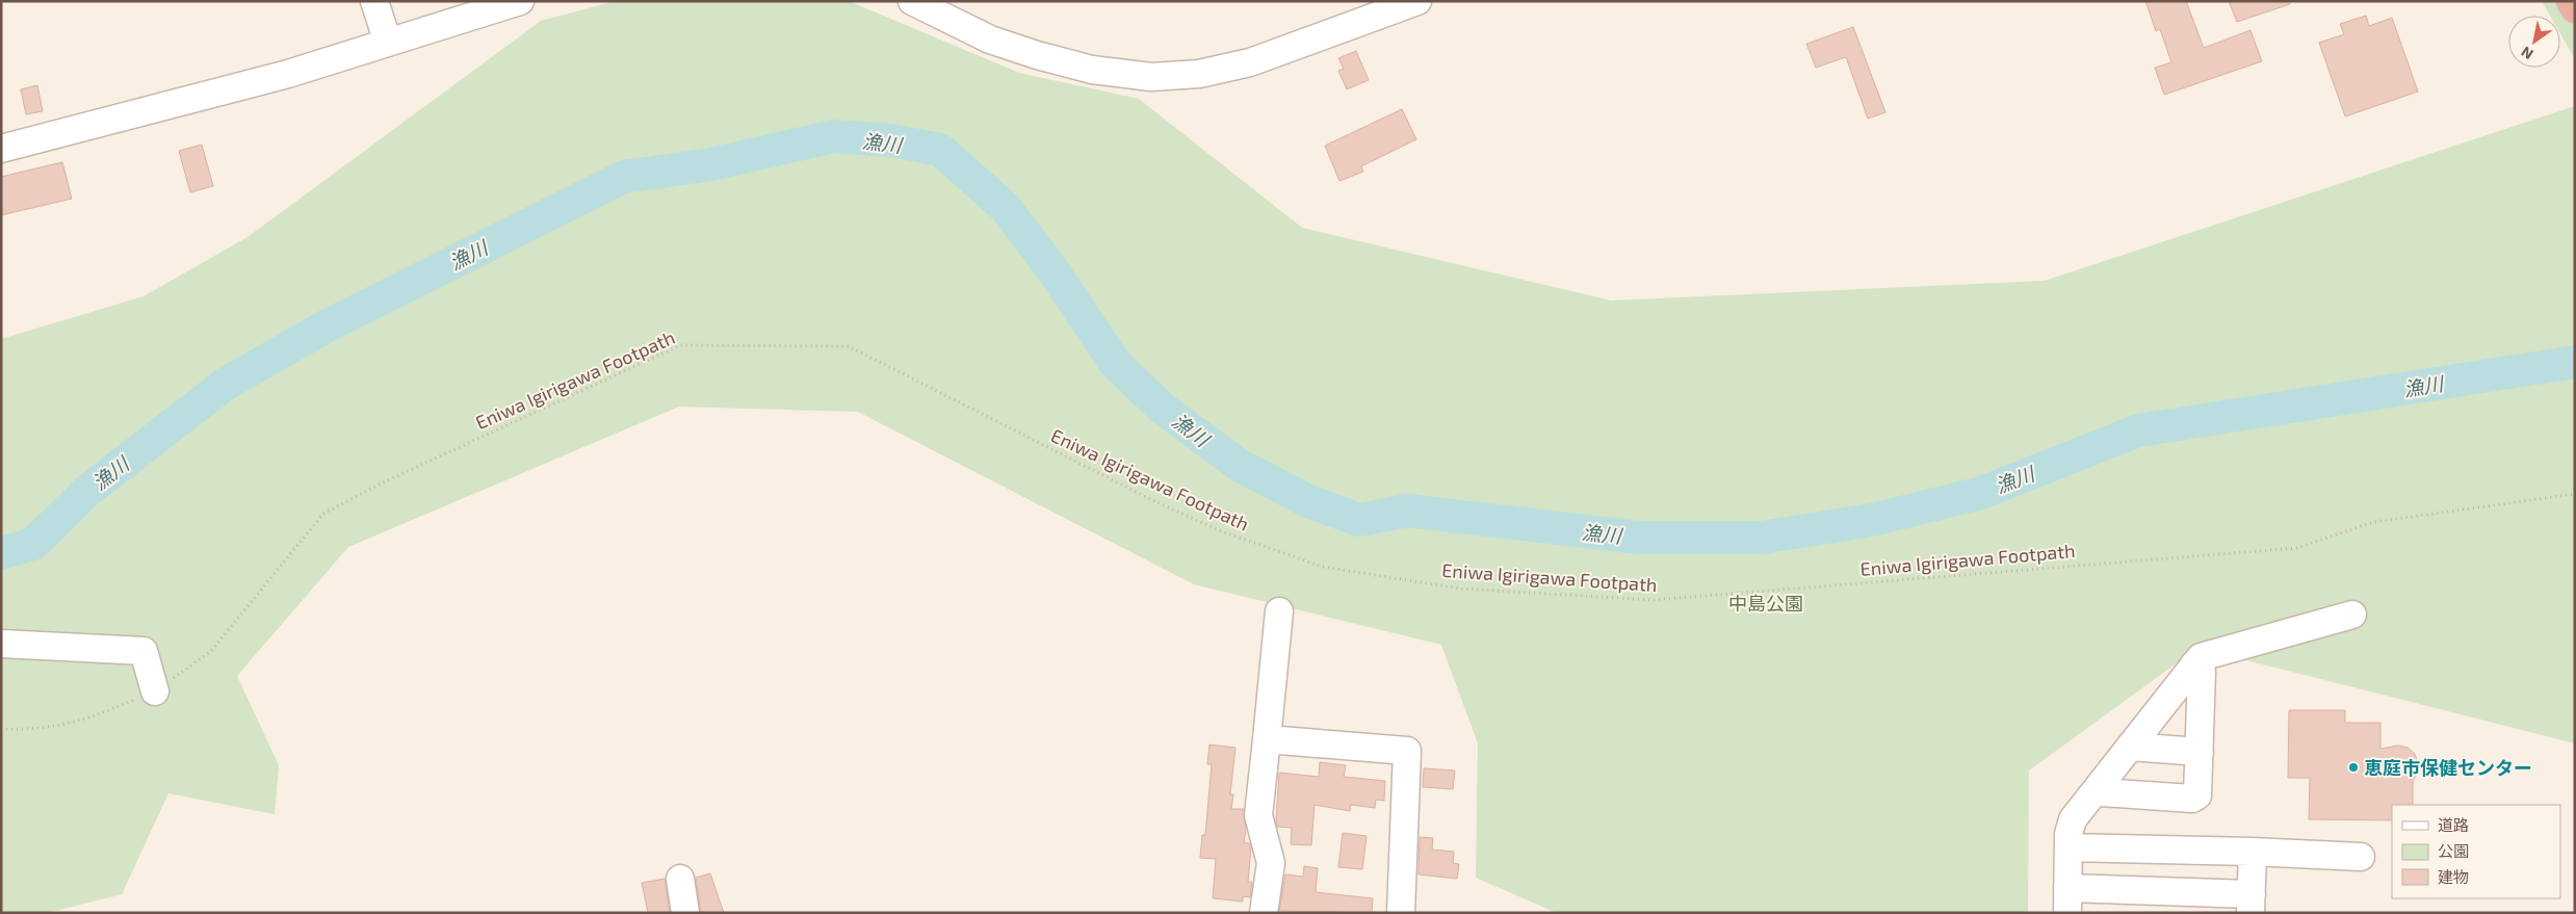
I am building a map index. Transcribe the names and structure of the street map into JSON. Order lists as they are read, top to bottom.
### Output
{
  "streets": {
    "path": ["Eniwa Igirigawa Footpath"]
  },
  "water": ["漁川"],
  "parks": ["中島公園"],
  "places": ["恵庭市保健センター"],
  "legend": ["道路", "公園", "建物"],
  "north": "bottom left"
}
